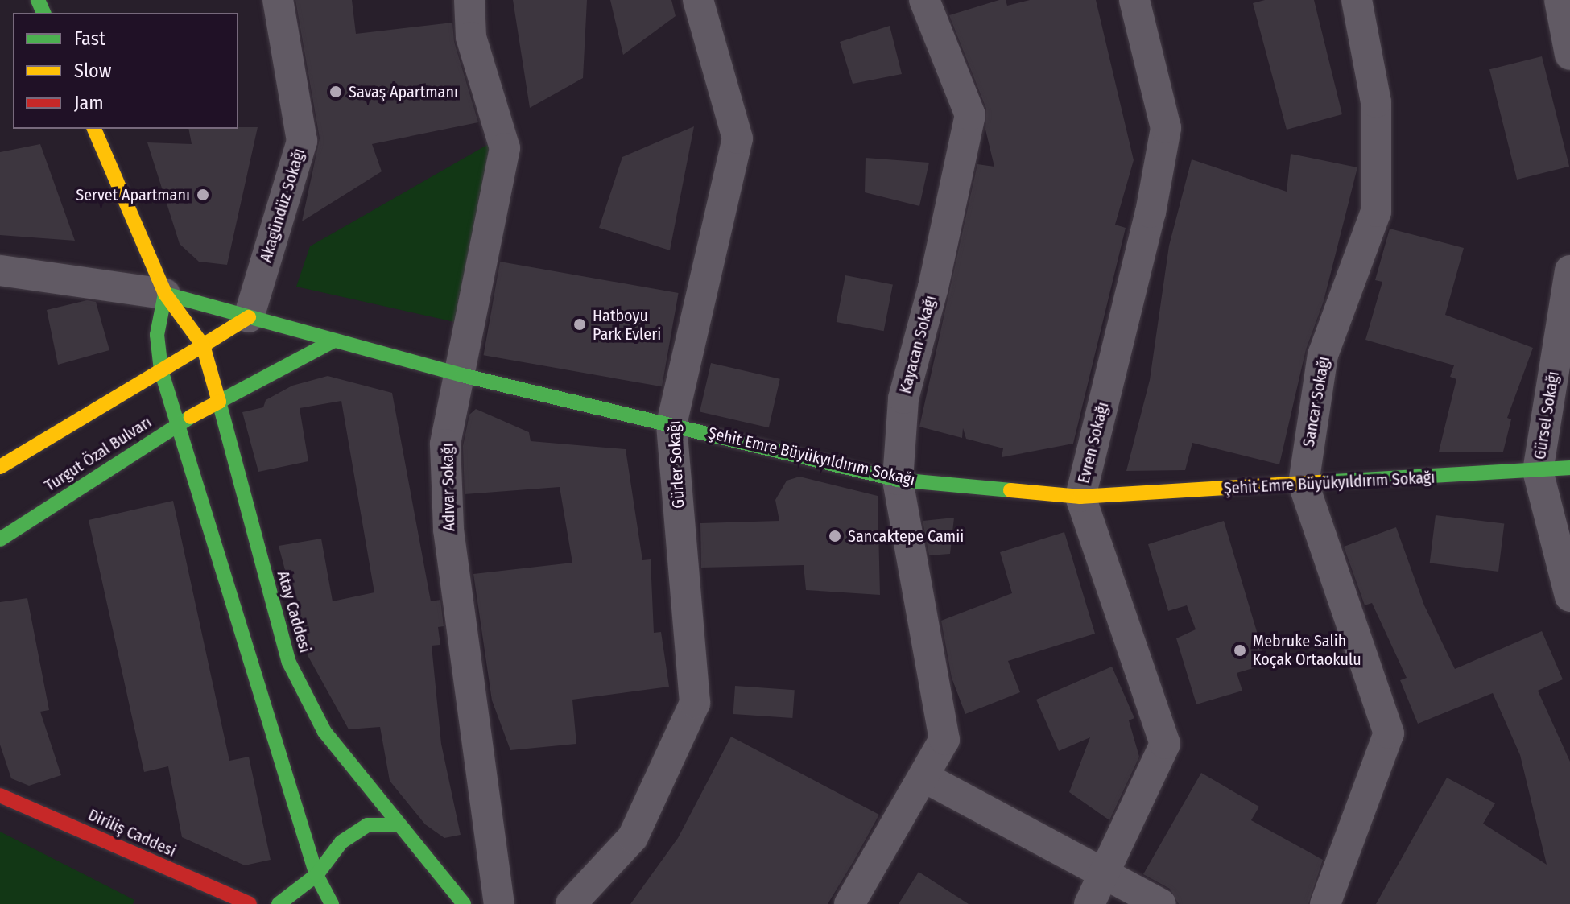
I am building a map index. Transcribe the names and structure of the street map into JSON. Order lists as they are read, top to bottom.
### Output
{
  "streets": {
    "main road": [
      "Turgut Özal Bulvarı",
      "Şehit Emre Büyükyıldırım Sokağı",
      "Atay Caddesi",
      "Diriliş Caddesi"
    ],
    "street": [
      "Akagündüz Sokağı",
      "Kayacan Sokağı",
      "Sancar Sokağı",
      "Gürsel Sokağı",
      "Evren Sokağı",
      "Gürler Sokağı",
      "Adıvar Sokağı"
    ]
  },
  "crossings": [
    ["Akagündüz Sokağı", "Şehit Emre Büyükyıldırım Sokağı"],
    ["Kayacan Sokağı", "Şehit Emre Büyükyıldırım Sokağı"],
    ["Sancar Sokağı", "Şehit Emre Büyükyıldırım Sokağı"],
    ["Gürsel Sokağı", "Şehit Emre Büyükyıldırım Sokağı"],
    ["Evren Sokağı", "Şehit Emre Büyükyıldırım Sokağı"],
    ["Turgut Özal Bulvarı", "Atay Caddesi"],
    ["Şehit Emre Büyükyıldırım Sokağı", "Gürler Sokağı"],
    ["Şehit Emre Büyükyıldırım Sokağı", "Adıvar Sokağı"],
    ["Şehit Emre Büyükyıldırım Sokağı", "Atay Caddesi"]
  ],
  "places": [
    "Savaş Apartmanı",
    "Servet Apartmanı",
    "Hatboyu Park Evleri",
    "Sancaktepe Camii",
    "Mebruke Salih Koçak Ortaokulu"
  ],
  "legend": ["Fast", "Slow", "Jam"]
}
